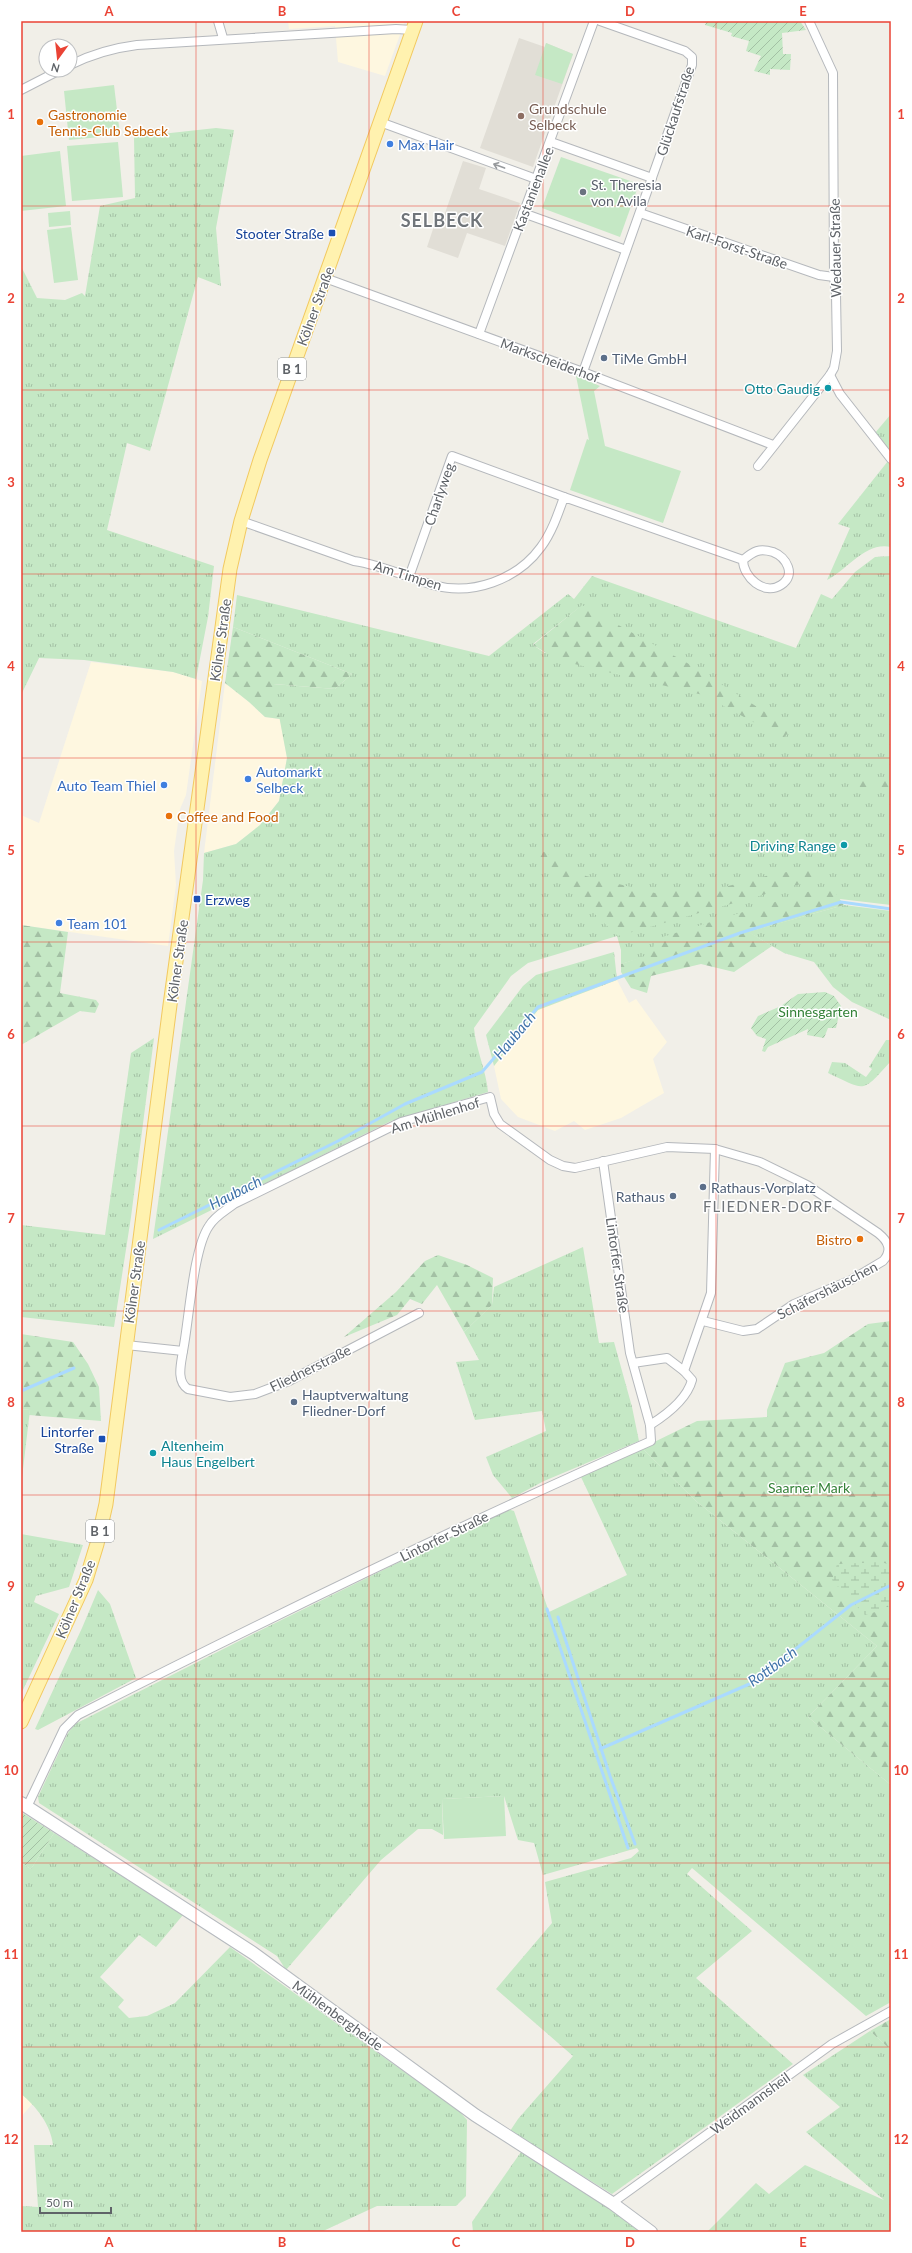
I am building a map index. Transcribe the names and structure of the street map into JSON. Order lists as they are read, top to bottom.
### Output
{
  "streets": {
    "main road": ["Kölner Straße", "B 1"],
    "street": [
      "Glückaufstraße",
      "Kastanienallee",
      "Karl-Forst-Straße",
      "Wedauer Straße",
      "Markscheiderhof",
      "Charlyweg",
      "Am Timpen",
      "Am Mühlenhof",
      "Lintorfer Straße",
      "Schäfershäuschen",
      "Fliednerstraße",
      "Mühlenbergheide",
      "Weidmannsheil"
    ]
  },
  "crossings": [
    ["Glückaufstraße", "Karl-Forst-Straße"],
    ["Glückaufstraße", "Markscheiderhof"],
    ["Kastanienallee", "Markscheiderhof"],
    ["Karl-Forst-Straße", "Wedauer Straße"],
    ["Kölner Straße", "Markscheiderhof"],
    ["Kölner Straße", "Am Timpen"],
    ["Charlyweg", "Am Timpen"],
    ["Am Mühlenhof", "Lintorfer Straße"],
    ["Am Mühlenhof", "Schäfershäuschen"],
    ["Am Mühlenhof", "Fliednerstraße"],
    ["Lintorfer Straße", "Mühlenbergheide"],
    ["Mühlenbergheide", "Weidmannsheil"]
  ],
  "districts": ["SELBECK", "FLIEDNER-DORF"],
  "water": ["Haubach", "Rottbach"],
  "parks": ["Sinnesgarten", "Saarner Mark"],
  "places": {
    "other": [
      "Grundschule Selbeck",
      "Gastronomie Tennis-Club Sebeck",
      "Max Hair",
      "St. Theresia von Avila",
      "TiMe GmbH",
      "Otto Gaudig",
      "Automarkt Selbeck",
      "Auto Team Thiel",
      "Coffee and Food",
      "Driving Range",
      "Team 101",
      "Rathaus-Vorplatz",
      "Rathaus",
      "Bistro",
      "Hauptverwaltung Fliedner-Dorf",
      "Altenheim Haus Engelbert"
    ],
    "transit": ["Stooter Straße", "Erzweg", "Lintorfer Straße"]
  },
  "scale_bar": "50 m",
  "north": "bottom",
  "grid": {
    "columns": [
      "A",
      "B",
      "C",
      "D",
      "E"
    ],
    "rows": [
      "1",
      "2",
      "3",
      "4",
      "5",
      "6",
      "7",
      "8",
      "9",
      "10",
      "11",
      "12"
    ]
  }
}
